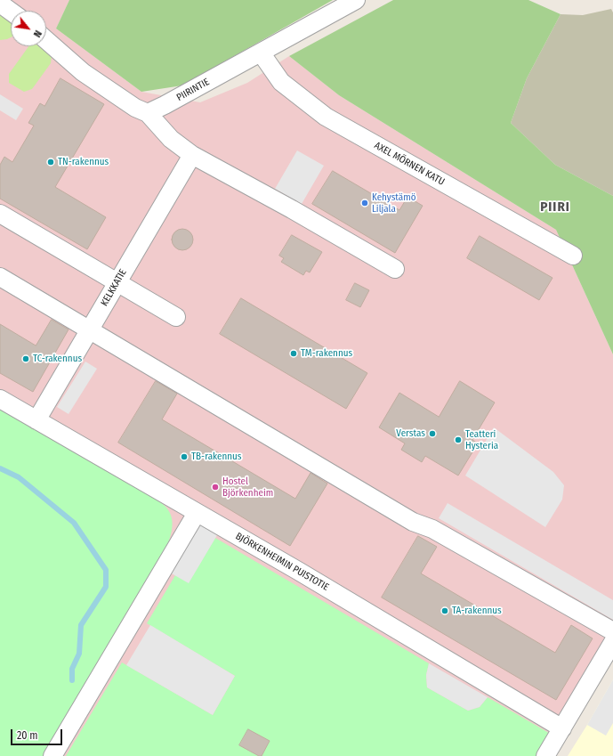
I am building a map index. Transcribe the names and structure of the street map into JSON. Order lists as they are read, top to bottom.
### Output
{
  "streets": {
    "street": [
      "PIIRINTIE",
      "AXEL MÖRNEN KATU",
      "KELKKATIE",
      "BJÖRKENHEIMIN PUISTOTIE"
    ]
  },
  "crossings": [
    ["PIIRINTIE", "AXEL MÖRNEN KATU"],
    ["KELKKATIE", "BJÖRKENHEIMIN PUISTOTIE"]
  ],
  "districts": ["PIIRI"],
  "places": [
    "TN-rakennus",
    "Kehystämö Liljala",
    "TM-rakennus",
    "TC-rakennus",
    "Verstas",
    "Teatteri Hysteria",
    "TB-rakennus",
    "Hostel Björkenheim",
    "TA-rakennus"
  ],
  "scale_bar": "20 m",
  "north": "bottom right"
}
